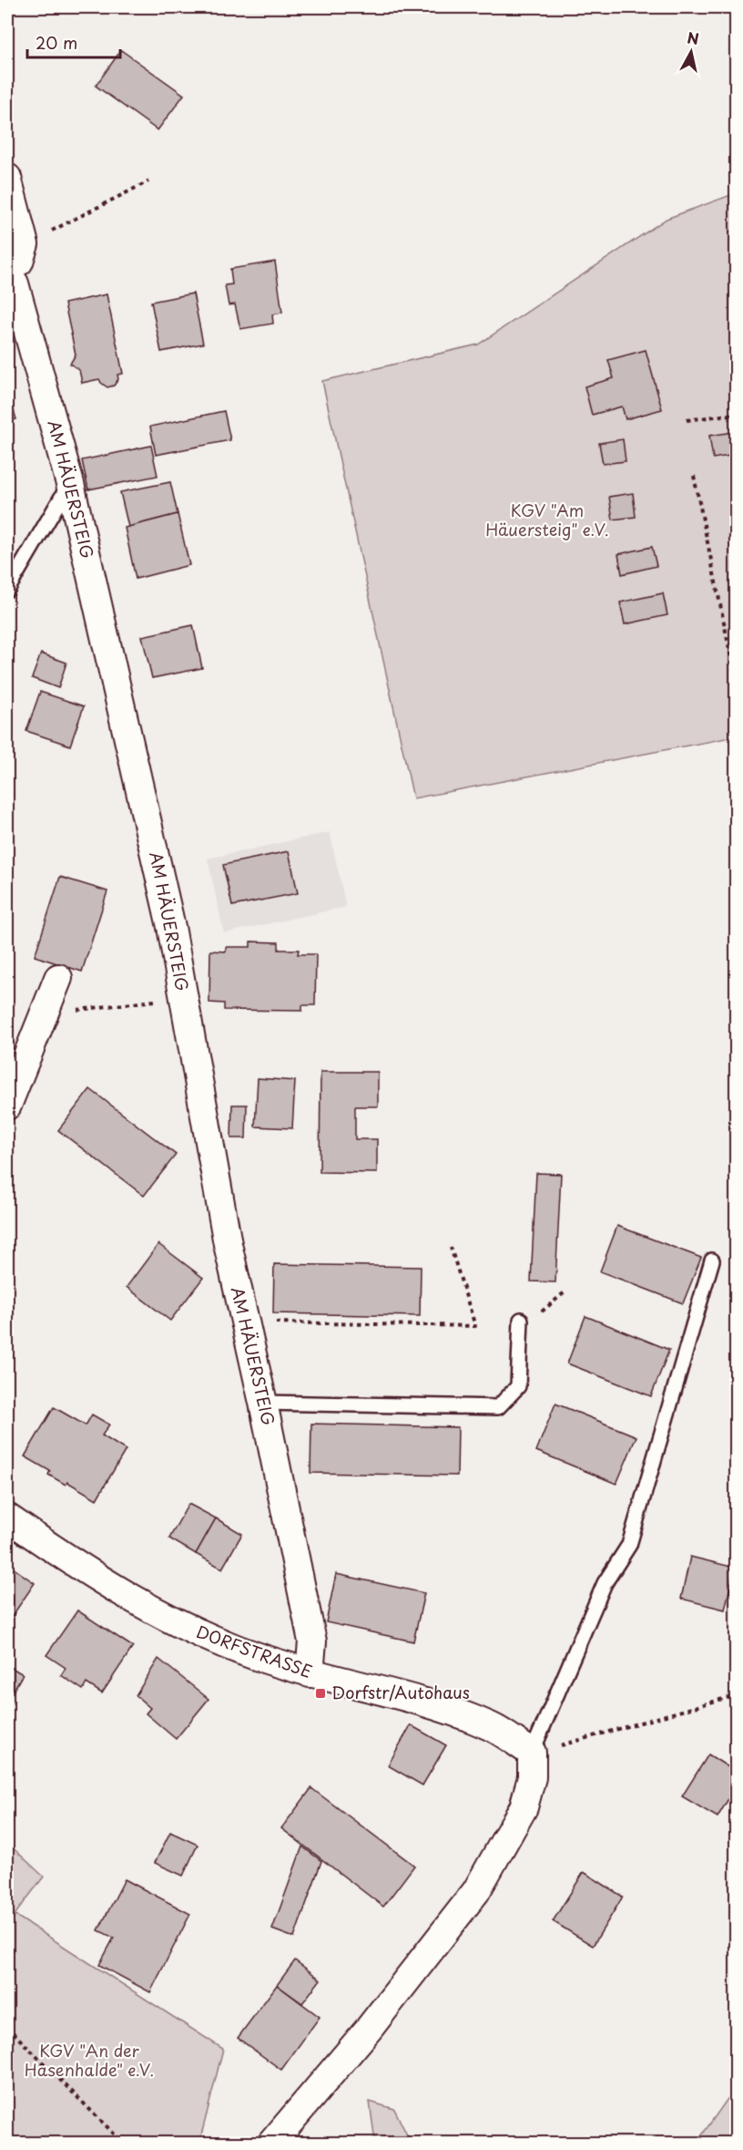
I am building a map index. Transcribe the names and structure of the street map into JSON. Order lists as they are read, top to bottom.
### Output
{
  "streets": {
    "street": ["AM HÄUERSTEIG", "DORFSTRASSE"]
  },
  "crossings": [
    ["AM HÄUERSTEIG", "DORFSTRASSE"]
  ],
  "parks": ["KGV \"Am Häuersteig\" e.V.", "KGV \"An der Hasenhalde\" e.V."],
  "places": {
    "transit": ["Dorfstr/Autohaus"]
  },
  "scale_bar": "20 m",
  "north": "top"
}
